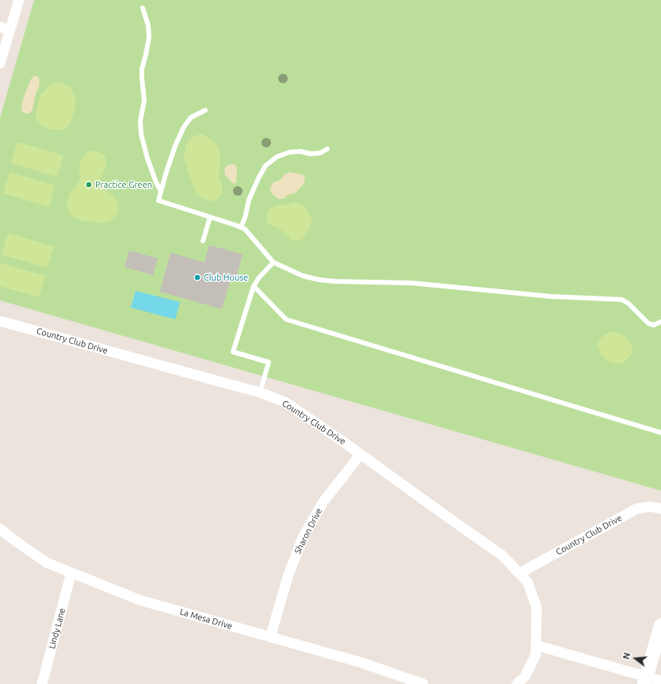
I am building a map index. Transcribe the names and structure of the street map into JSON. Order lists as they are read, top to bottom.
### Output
{
  "streets": {
    "street": [
      "Country Club Drive",
      "Sharon Drive",
      "La Mesa Drive",
      "Lindy Lane"
    ]
  },
  "crossings": [
    ["Country Club Drive", "Sharon Drive"],
    ["Sharon Drive", "La Mesa Drive"],
    ["La Mesa Drive", "Lindy Lane"]
  ],
  "places": ["Practice Green", "Club House"],
  "north": "left"
}
